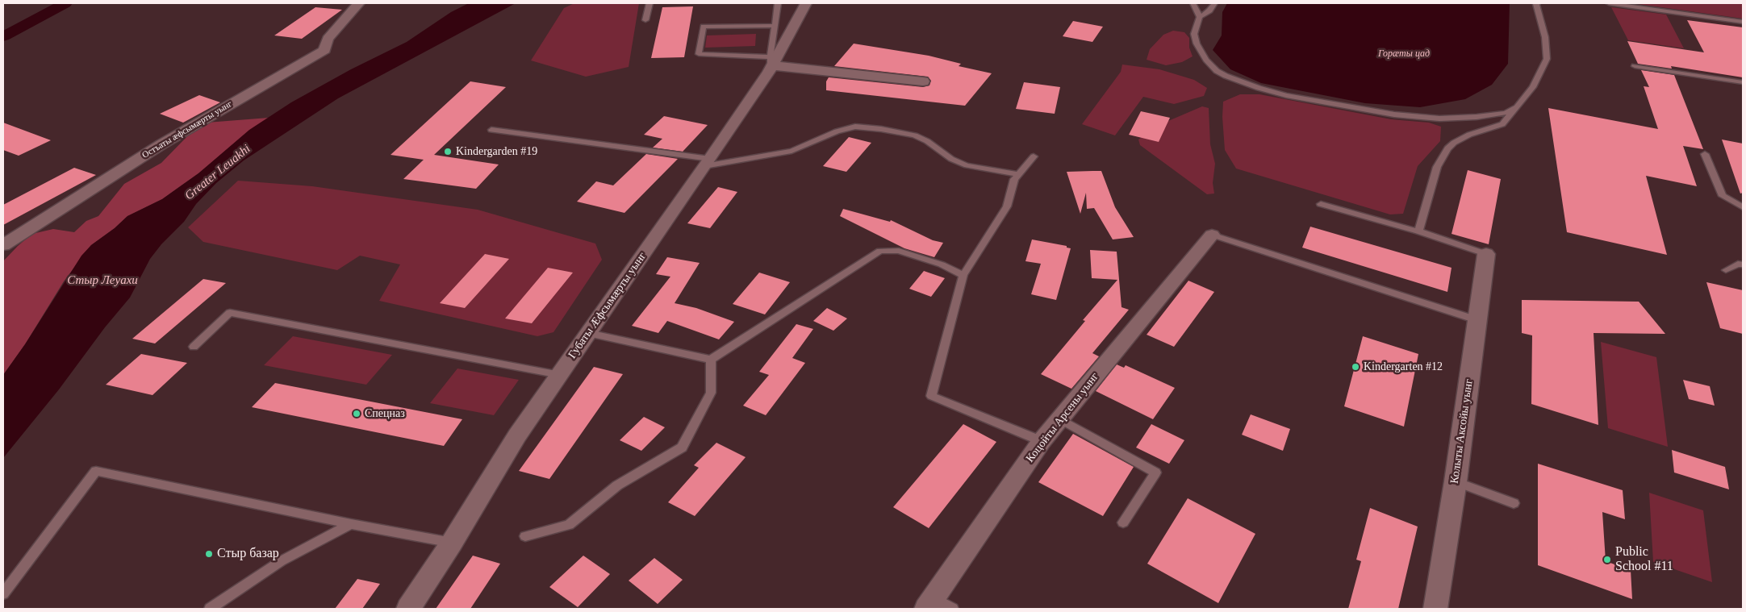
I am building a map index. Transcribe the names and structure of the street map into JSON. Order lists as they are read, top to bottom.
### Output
{
  "streets": {
    "street": [
      "Остъаты æфсымæрты уынг",
      "Губаты Æфсымæрты уынг",
      "Коцойты Арсены уынг",
      "Колыты Аксойы уынг"
    ]
  },
  "water": ["Горӕты цад", "Greater Leuakhi", "Стыр Леуахи"],
  "places": [
    "Kindergarden #19",
    "Kindergarten #12",
    "Спецназ",
    "Стыр базар",
    "Public School #11"
  ]
}
